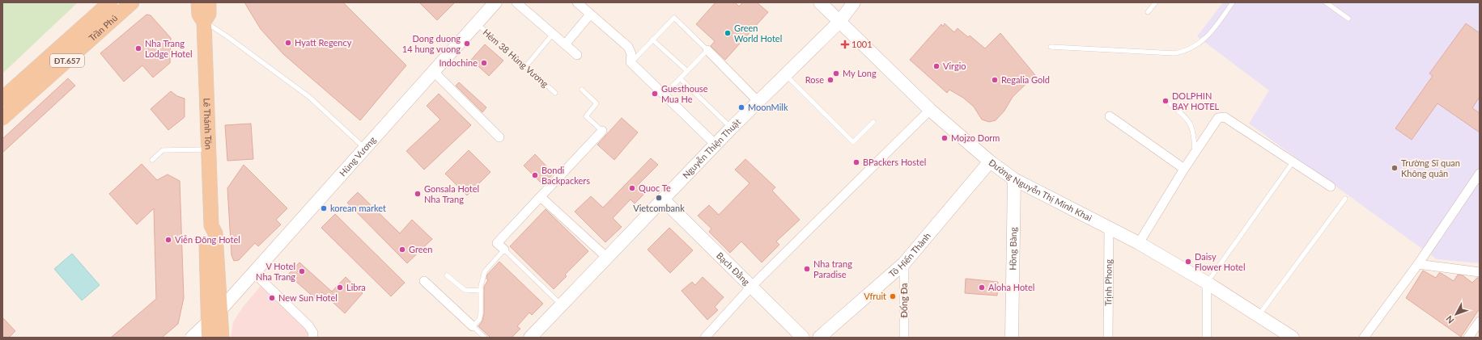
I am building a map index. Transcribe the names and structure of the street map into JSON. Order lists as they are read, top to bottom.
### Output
{
  "streets": {
    "main road": ["Trần Phú", "ĐT.657", "Lê Thánh Tôn"],
    "street": [
      "Nguyễn Thiện Thuật",
      "Hùng Vương",
      "Đường Nguyễn Thị Minh Khai",
      "Hồng Bàng",
      "Tô Hiến Thành",
      "Bạch Đằng",
      "Trịnh Phong",
      "Đống Đa"
    ],
    "lane": ["Hẻm 38 Hùng Vương"]
  },
  "crossings": [
    ["Hẻm 38 Hùng Vương", "Hùng Vương"],
    ["Lê Thánh Tôn", "Hùng Vương"],
    ["Nguyễn Thiện Thuật", "Đường Nguyễn Thị Minh Khai"],
    ["Nguyễn Thiện Thuật", "Bạch Đằng"],
    ["Đường Nguyễn Thị Minh Khai", "Hồng Bàng"],
    ["Đường Nguyễn Thị Minh Khai", "Tô Hiến Thành"],
    ["Đường Nguyễn Thị Minh Khai", "Trịnh Phong"],
    ["Tô Hiến Thành", "Đống Đa"]
  ],
  "places": {
    "other": [
      "Green World Hotel",
      "Hyatt Regency",
      "Dong duong 14 hung vuong",
      "Nha Trang Lodge Hotel",
      "Indochine",
      "Virgio",
      "My Long",
      "Rose",
      "Regalia Gold",
      "Guesthouse Mua He",
      "DOLPHIN BAY HOTEL",
      "MoonMilk",
      "Mojzo Dorm",
      "BPackers Hostel",
      "Trường Sĩ quan Không quân",
      "Bondi Backpackers",
      "Quoc Te",
      "Gonsala Hotel Nha Trang",
      "Vietcombank",
      "korean market",
      "Viễn Đông Hotel",
      "Green",
      "Daisy Flower Hotel",
      "Nha trang Paradise",
      "V Hotel Nha Trang",
      "Libra",
      "Aloha Hotel",
      "Vfruit",
      "New Sun Hotel"
    ],
    "health": ["1001"]
  },
  "north": "bottom left"
}
